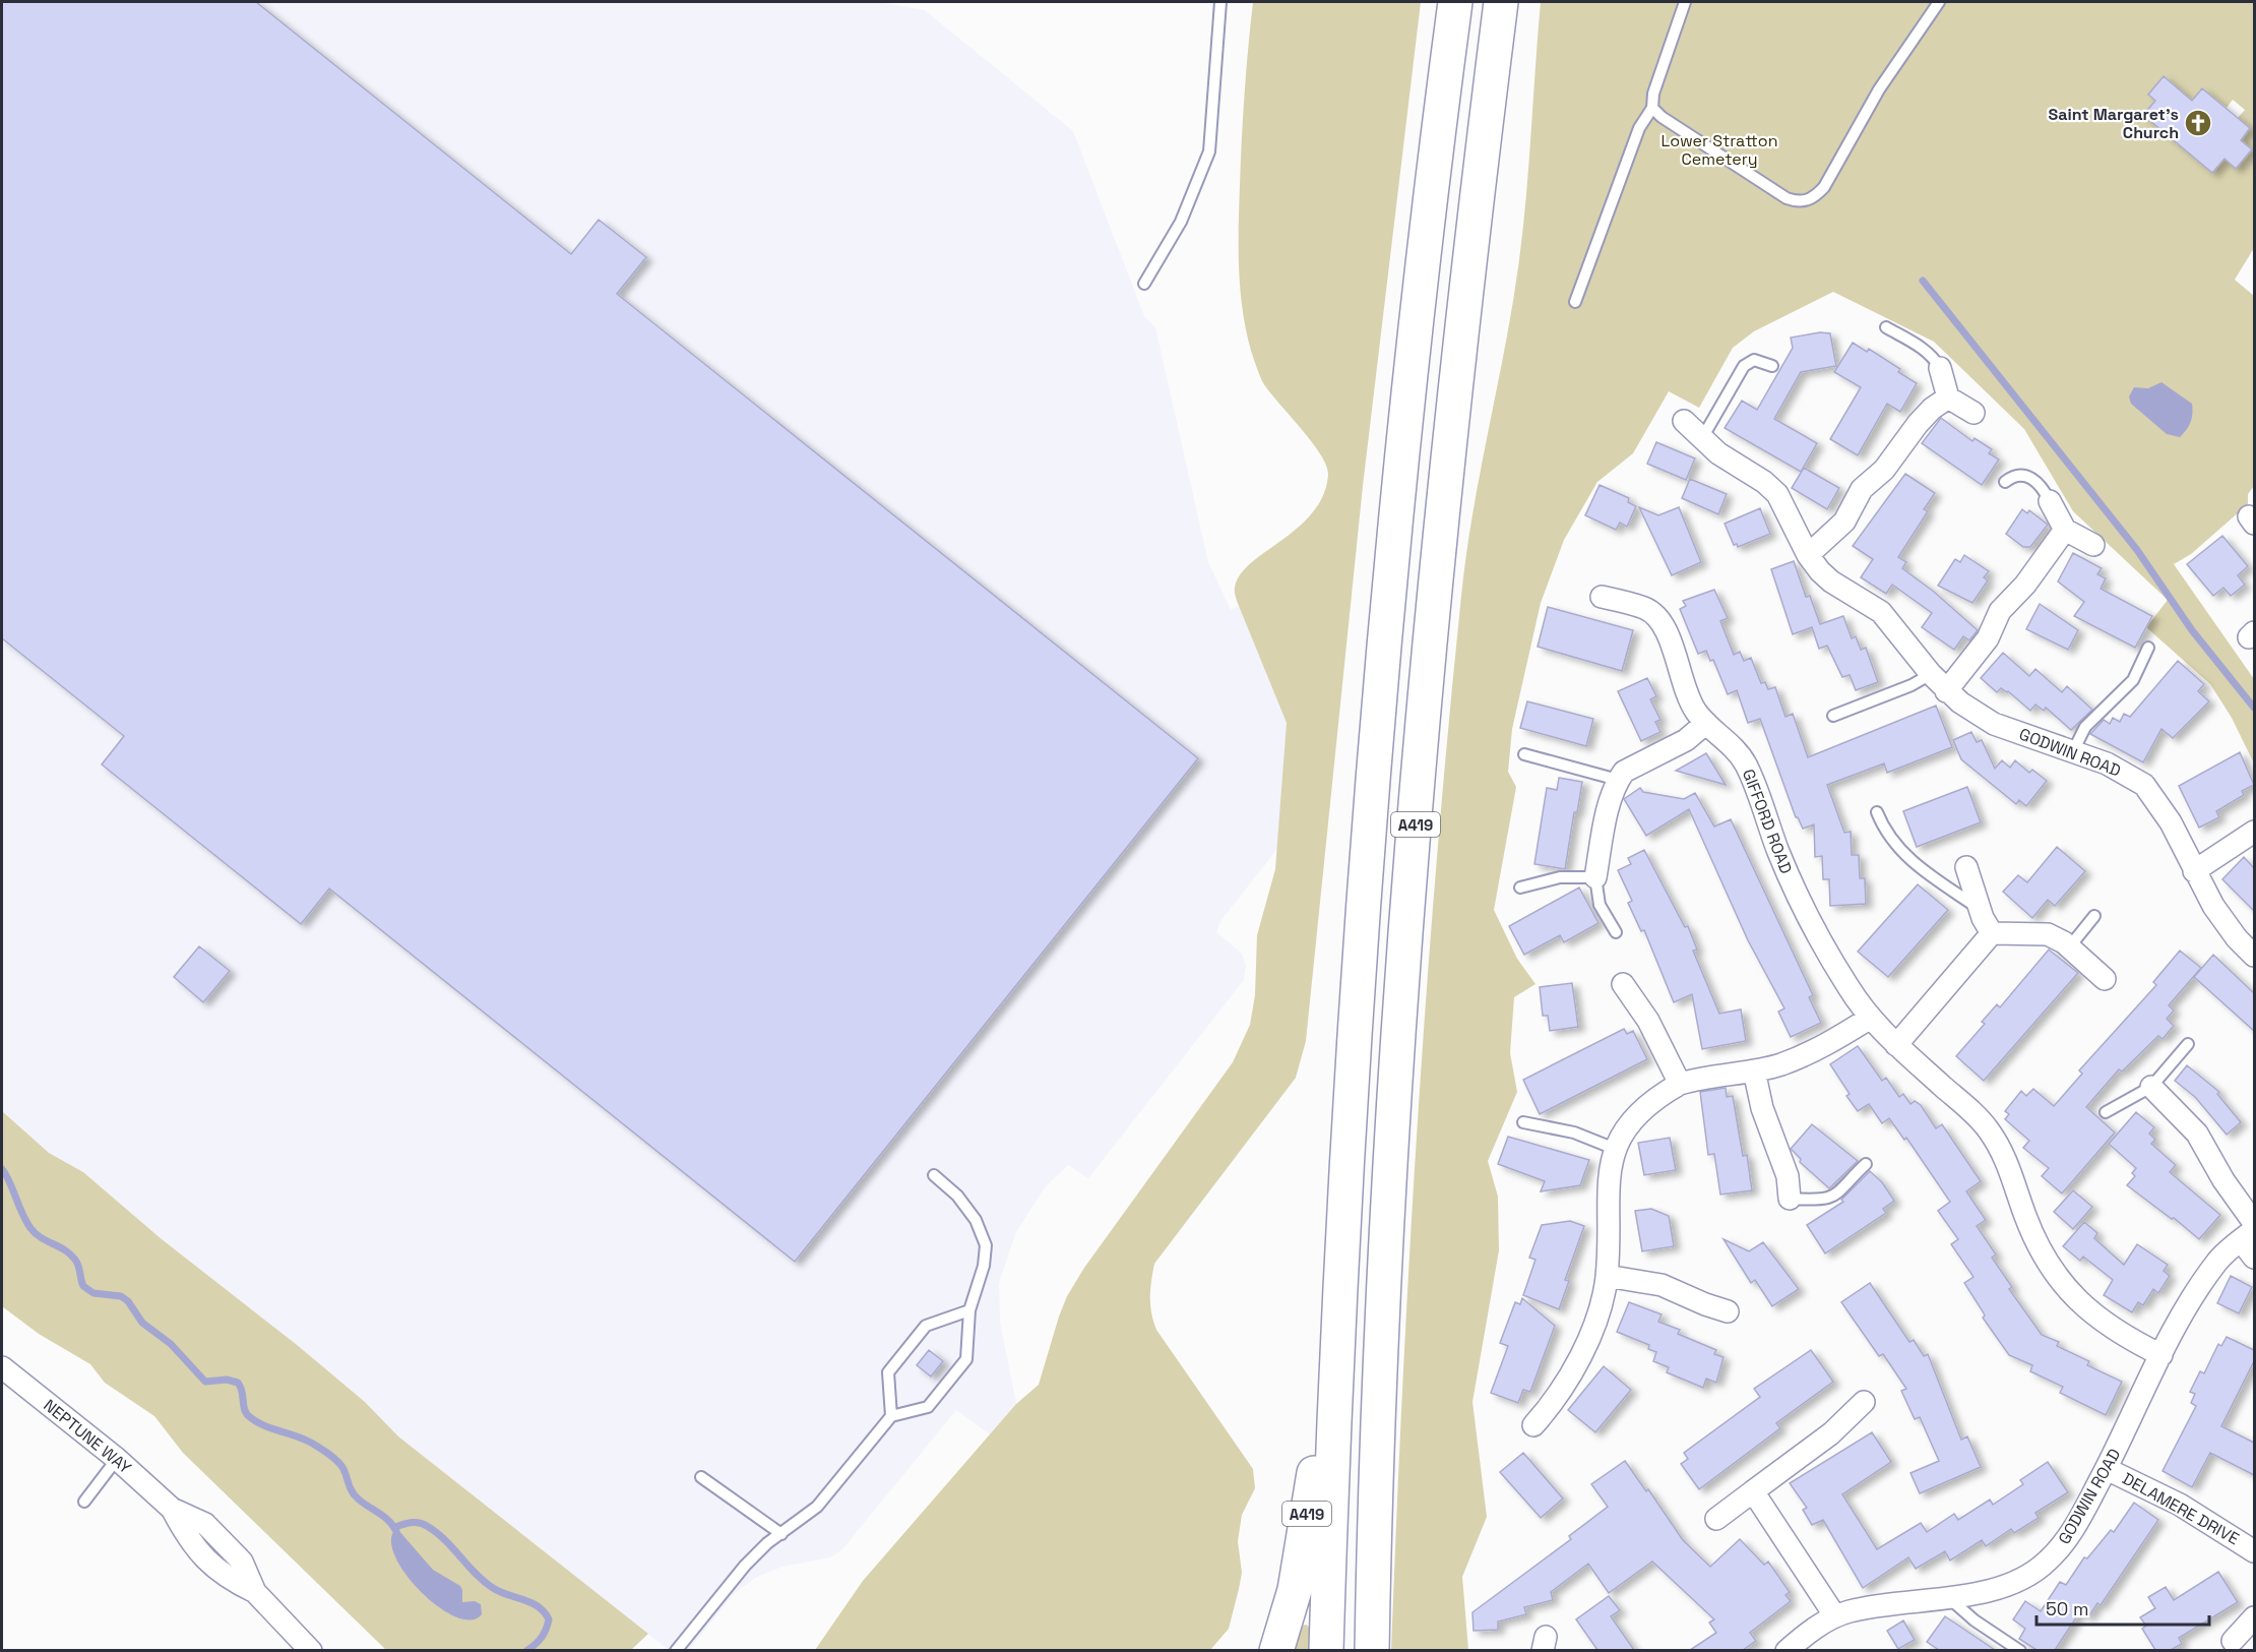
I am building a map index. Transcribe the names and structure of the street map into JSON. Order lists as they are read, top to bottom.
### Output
{
  "streets": {
    "highway": ["A419"],
    "street": [
      "GODWIN ROAD",
      "GIFFORD ROAD",
      "NEPTUNE WAY",
      "DELAMERE DRIVE"
    ]
  },
  "crossings": [
    ["GODWIN ROAD", "GIFFORD ROAD"],
    ["GODWIN ROAD", "DELAMERE DRIVE"]
  ],
  "parks": ["Lower Stratton Cemetery"],
  "places": {
    "church": ["Saint Margaret's Church"]
  },
  "scale_bar": "50 m"
}
